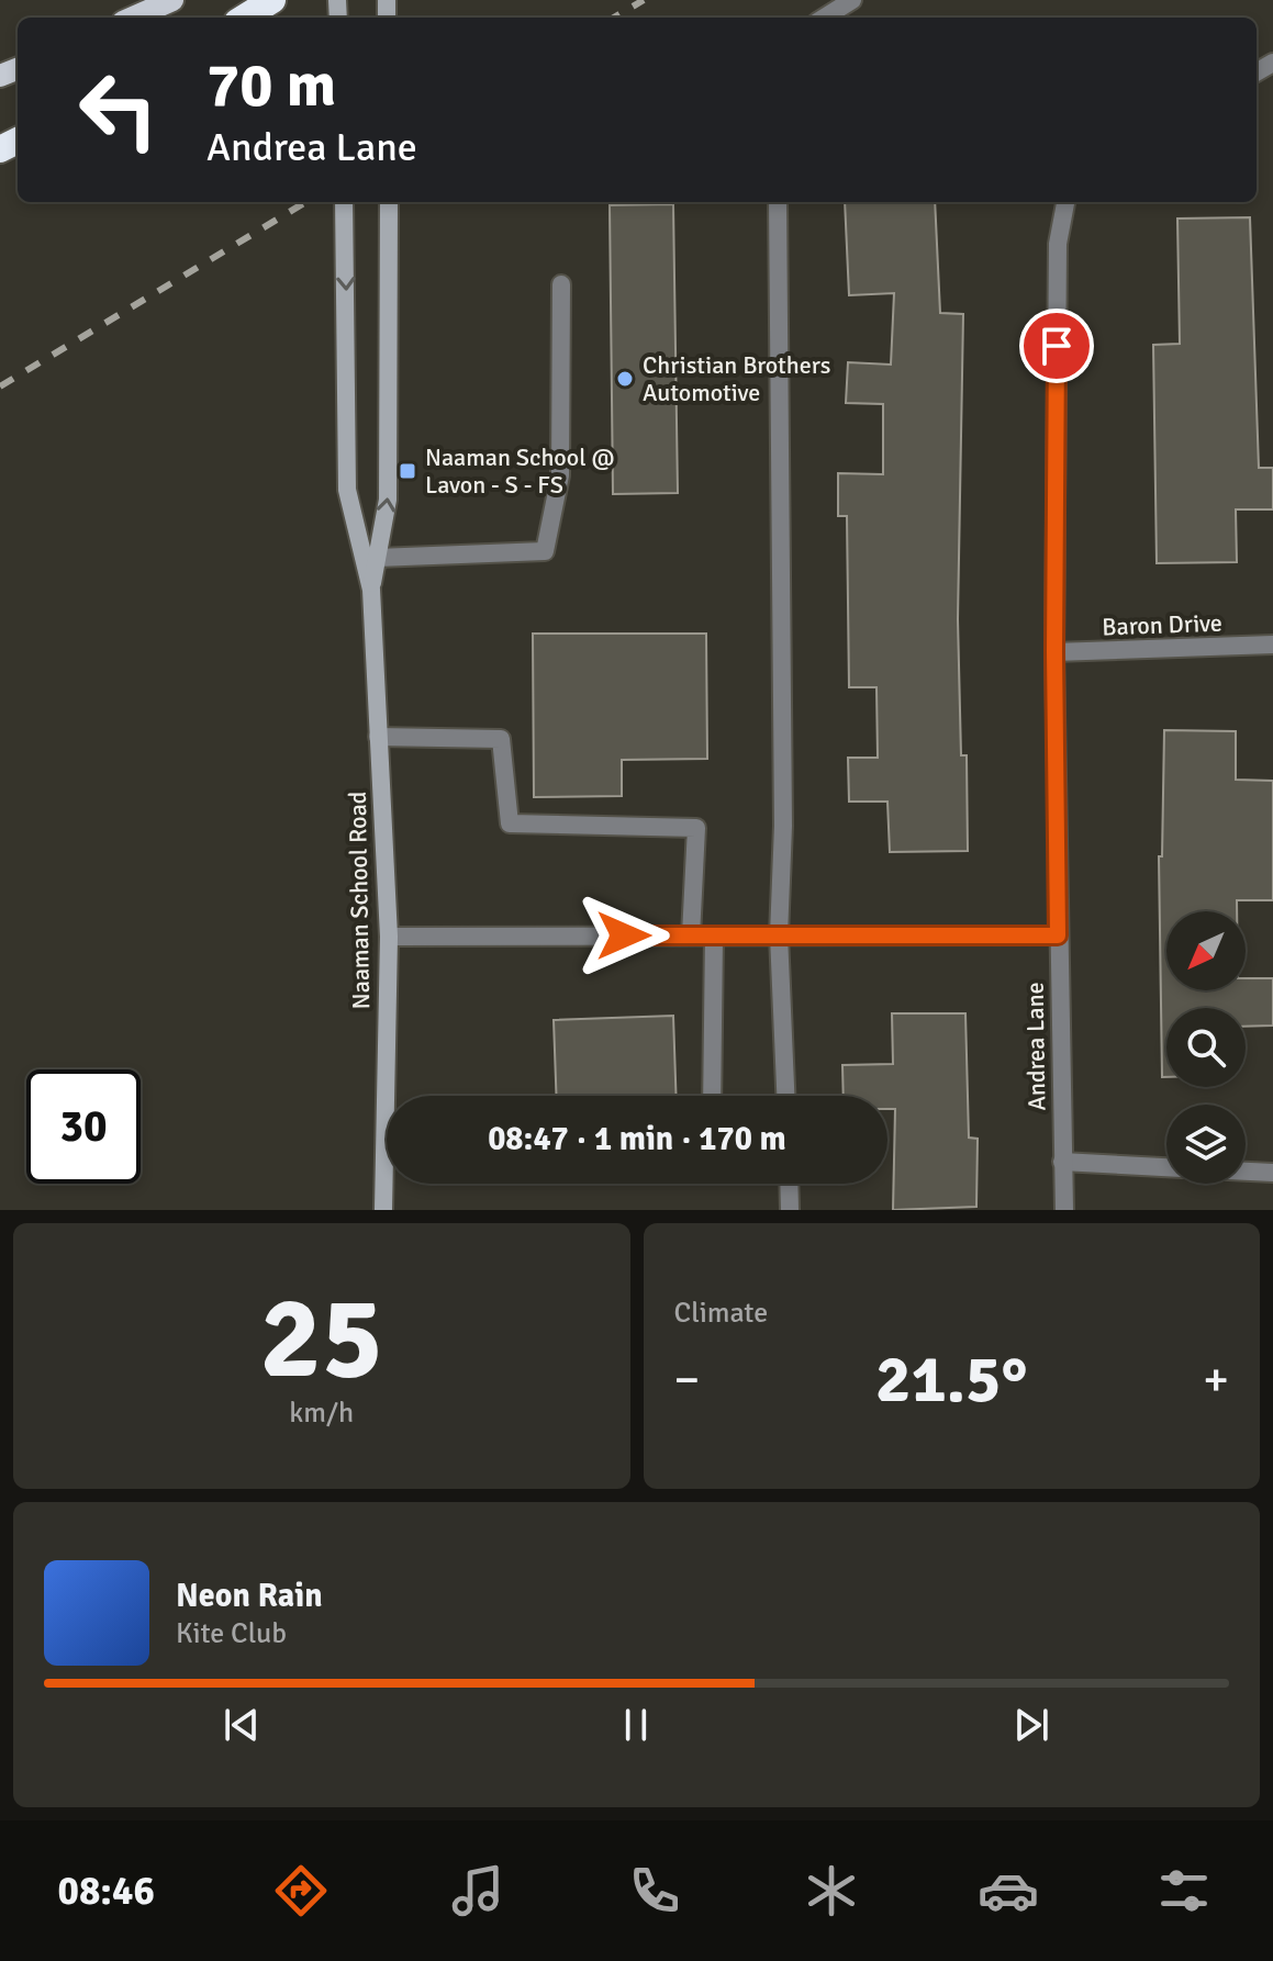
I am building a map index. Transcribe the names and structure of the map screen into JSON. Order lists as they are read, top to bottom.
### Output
{
  "streets": {
    "main road": ["Naaman School Road"],
    "street": ["Baron Drive", "Andrea Lane"]
  },
  "crossings": [
    ["Baron Drive", "Andrea Lane"]
  ],
  "places": {
    "other": ["Christian Brothers Automotive"],
    "transit": ["Naaman School @ Lavon - S - FS"]
  },
  "north": "bottom left",
  "page": {
    "turn": ["70 m", "Andrea Lane"],
    "limit": "30",
    "trip": "08:47 · 1 min · 170 m",
    "tile": [
      ["25", "km/h"],
      "Climate"
    ],
    "heat": ["−", "21.5°", "+"],
    "song": ["Neon Rain", "Kite Club"],
    "tabs": "08:46"
  }
}
